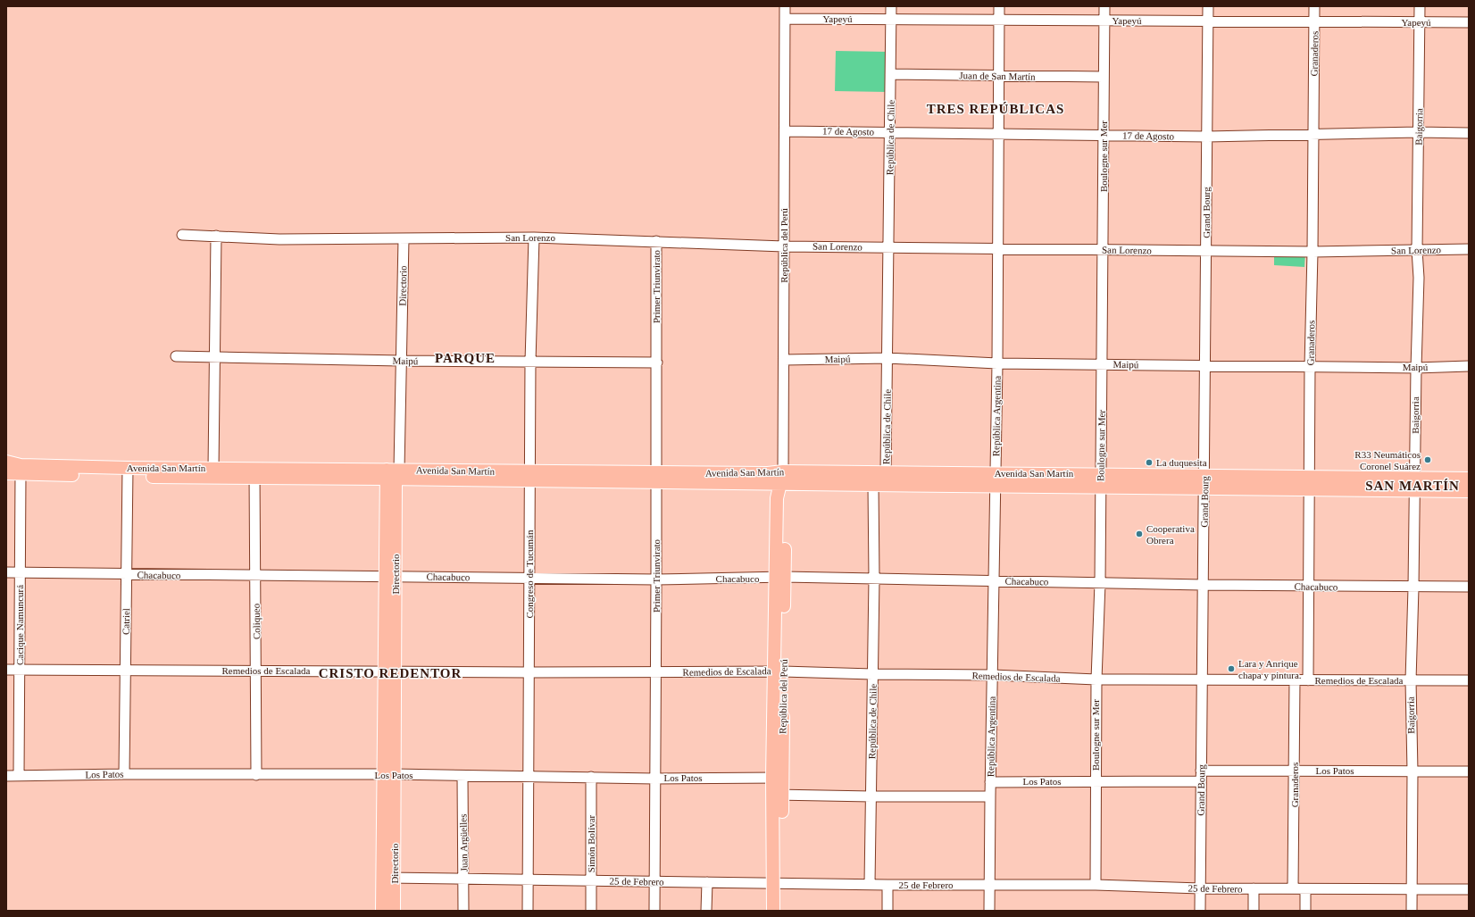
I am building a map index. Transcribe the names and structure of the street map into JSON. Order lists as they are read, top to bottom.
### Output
{
  "streets": {
    "main road": ["República del Perú", "Directorio", "Avenida San Martín"],
    "street": [
      "Yapeyú",
      "Granaderos",
      "Juan de San Martín",
      "Baigorria",
      "17 de Agosto",
      "República de Chile",
      "Boulogne sur Mer",
      "Grand Bourg",
      "San Lorenzo",
      "Primer Triunvirato",
      "Maipú",
      "República Argentina",
      "Congreso de Tucumán",
      "Chacabuco",
      "Catriel",
      "Coliqueo",
      "Cacique Namuncurá",
      "Remedios de Escalada",
      "Los Patos",
      "Juan Argüelles",
      "Simón Bolívar",
      "25 de Febrero"
    ]
  },
  "crossings": [
    ["Yapeyú", "Granaderos"],
    ["Yapeyú", "Baigorria"],
    ["Yapeyú", "República de Chile"],
    ["Yapeyú", "Boulogne sur Mer"],
    ["Yapeyú", "Grand Bourg"],
    ["Yapeyú", "República del Perú"],
    ["Yapeyú", "República Argentina"],
    ["Granaderos", "17 de Agosto"],
    ["Granaderos", "San Lorenzo"],
    ["Granaderos", "Maipú"],
    ["Granaderos", "Avenida San Martín"],
    ["Granaderos", "Chacabuco"],
    ["Granaderos", "Remedios de Escalada"],
    ["Granaderos", "Los Patos"],
    ["Granaderos", "25 de Febrero"],
    ["Juan de San Martín", "República de Chile"],
    ["Juan de San Martín", "Boulogne sur Mer"],
    ["Juan de San Martín", "República Argentina"],
    ["Baigorria", "17 de Agosto"],
    ["Baigorria", "San Lorenzo"],
    ["Baigorria", "Maipú"],
    ["Baigorria", "Avenida San Martín"],
    ["Baigorria", "Chacabuco"],
    ["Baigorria", "Remedios de Escalada"],
    ["Baigorria", "Los Patos"],
    ["Baigorria", "25 de Febrero"],
    ["17 de Agosto", "República de Chile"],
    ["17 de Agosto", "Boulogne sur Mer"],
    ["17 de Agosto", "Grand Bourg"],
    ["17 de Agosto", "República del Perú"],
    ["17 de Agosto", "República Argentina"],
    ["República de Chile", "San Lorenzo"],
    ["República de Chile", "Maipú"],
    ["República de Chile", "Avenida San Martín"],
    ["República de Chile", "Chacabuco"],
    ["República de Chile", "Remedios de Escalada"],
    ["República de Chile", "25 de Febrero"],
    ["Boulogne sur Mer", "San Lorenzo"],
    ["Boulogne sur Mer", "Maipú"],
    ["Boulogne sur Mer", "Avenida San Martín"],
    ["Boulogne sur Mer", "Chacabuco"],
    ["Boulogne sur Mer", "Remedios de Escalada"],
    ["Boulogne sur Mer", "Los Patos"],
    ["Boulogne sur Mer", "25 de Febrero"],
    ["Grand Bourg", "San Lorenzo"],
    ["Grand Bourg", "Maipú"],
    ["Grand Bourg", "Avenida San Martín"],
    ["Grand Bourg", "Chacabuco"],
    ["Grand Bourg", "Remedios de Escalada"],
    ["Grand Bourg", "Los Patos"],
    ["Grand Bourg", "25 de Febrero"],
    ["San Lorenzo", "República del Perú"],
    ["San Lorenzo", "Directorio"],
    ["San Lorenzo", "Primer Triunvirato"],
    ["San Lorenzo", "República Argentina"],
    ["San Lorenzo", "Congreso de Tucumán"],
    ["República del Perú", "Maipú"],
    ["República del Perú", "Avenida San Martín"],
    ["República del Perú", "Chacabuco"],
    ["República del Perú", "Remedios de Escalada"],
    ["República del Perú", "Los Patos"],
    ["República del Perú", "25 de Febrero"],
    ["Directorio", "Maipú"],
    ["Directorio", "Avenida San Martín"],
    ["Directorio", "Chacabuco"],
    ["Directorio", "Remedios de Escalada"],
    ["Directorio", "Los Patos"],
    ["Directorio", "25 de Febrero"],
    ["Primer Triunvirato", "Maipú"],
    ["Primer Triunvirato", "Avenida San Martín"],
    ["Primer Triunvirato", "Chacabuco"],
    ["Primer Triunvirato", "Remedios de Escalada"],
    ["Primer Triunvirato", "Los Patos"],
    ["Primer Triunvirato", "25 de Febrero"],
    ["Maipú", "República Argentina"],
    ["Maipú", "Congreso de Tucumán"],
    ["República Argentina", "Avenida San Martín"],
    ["República Argentina", "Chacabuco"],
    ["República Argentina", "Remedios de Escalada"],
    ["República Argentina", "Los Patos"],
    ["República Argentina", "25 de Febrero"],
    ["Avenida San Martín", "Congreso de Tucumán"],
    ["Avenida San Martín", "Catriel"],
    ["Avenida San Martín", "Coliqueo"],
    ["Avenida San Martín", "Cacique Namuncurá"],
    ["Congreso de Tucumán", "Chacabuco"],
    ["Congreso de Tucumán", "Remedios de Escalada"],
    ["Congreso de Tucumán", "Los Patos"],
    ["Congreso de Tucumán", "25 de Febrero"],
    ["Chacabuco", "Catriel"],
    ["Chacabuco", "Coliqueo"],
    ["Chacabuco", "Cacique Namuncurá"],
    ["Catriel", "Remedios de Escalada"],
    ["Catriel", "Los Patos"],
    ["Coliqueo", "Remedios de Escalada"],
    ["Coliqueo", "Los Patos"],
    ["Cacique Namuncurá", "Remedios de Escalada"],
    ["Cacique Namuncurá", "Los Patos"],
    ["Los Patos", "Juan Argüelles"],
    ["Los Patos", "Simón Bolívar"],
    ["Juan Argüelles", "25 de Febrero"],
    ["Simón Bolívar", "25 de Febrero"]
  ],
  "districts": [
    "TRES REPÚBLICAS",
    "PARQUE",
    "SAN MARTÍN",
    "CRISTO REDENTOR"
  ],
  "places": [
    "R33 Neumáticos Coronel Suárez",
    "La duquesita",
    "Cooperativa Obrera",
    "Lara y Anrique chapa y pintura."
  ]
}
